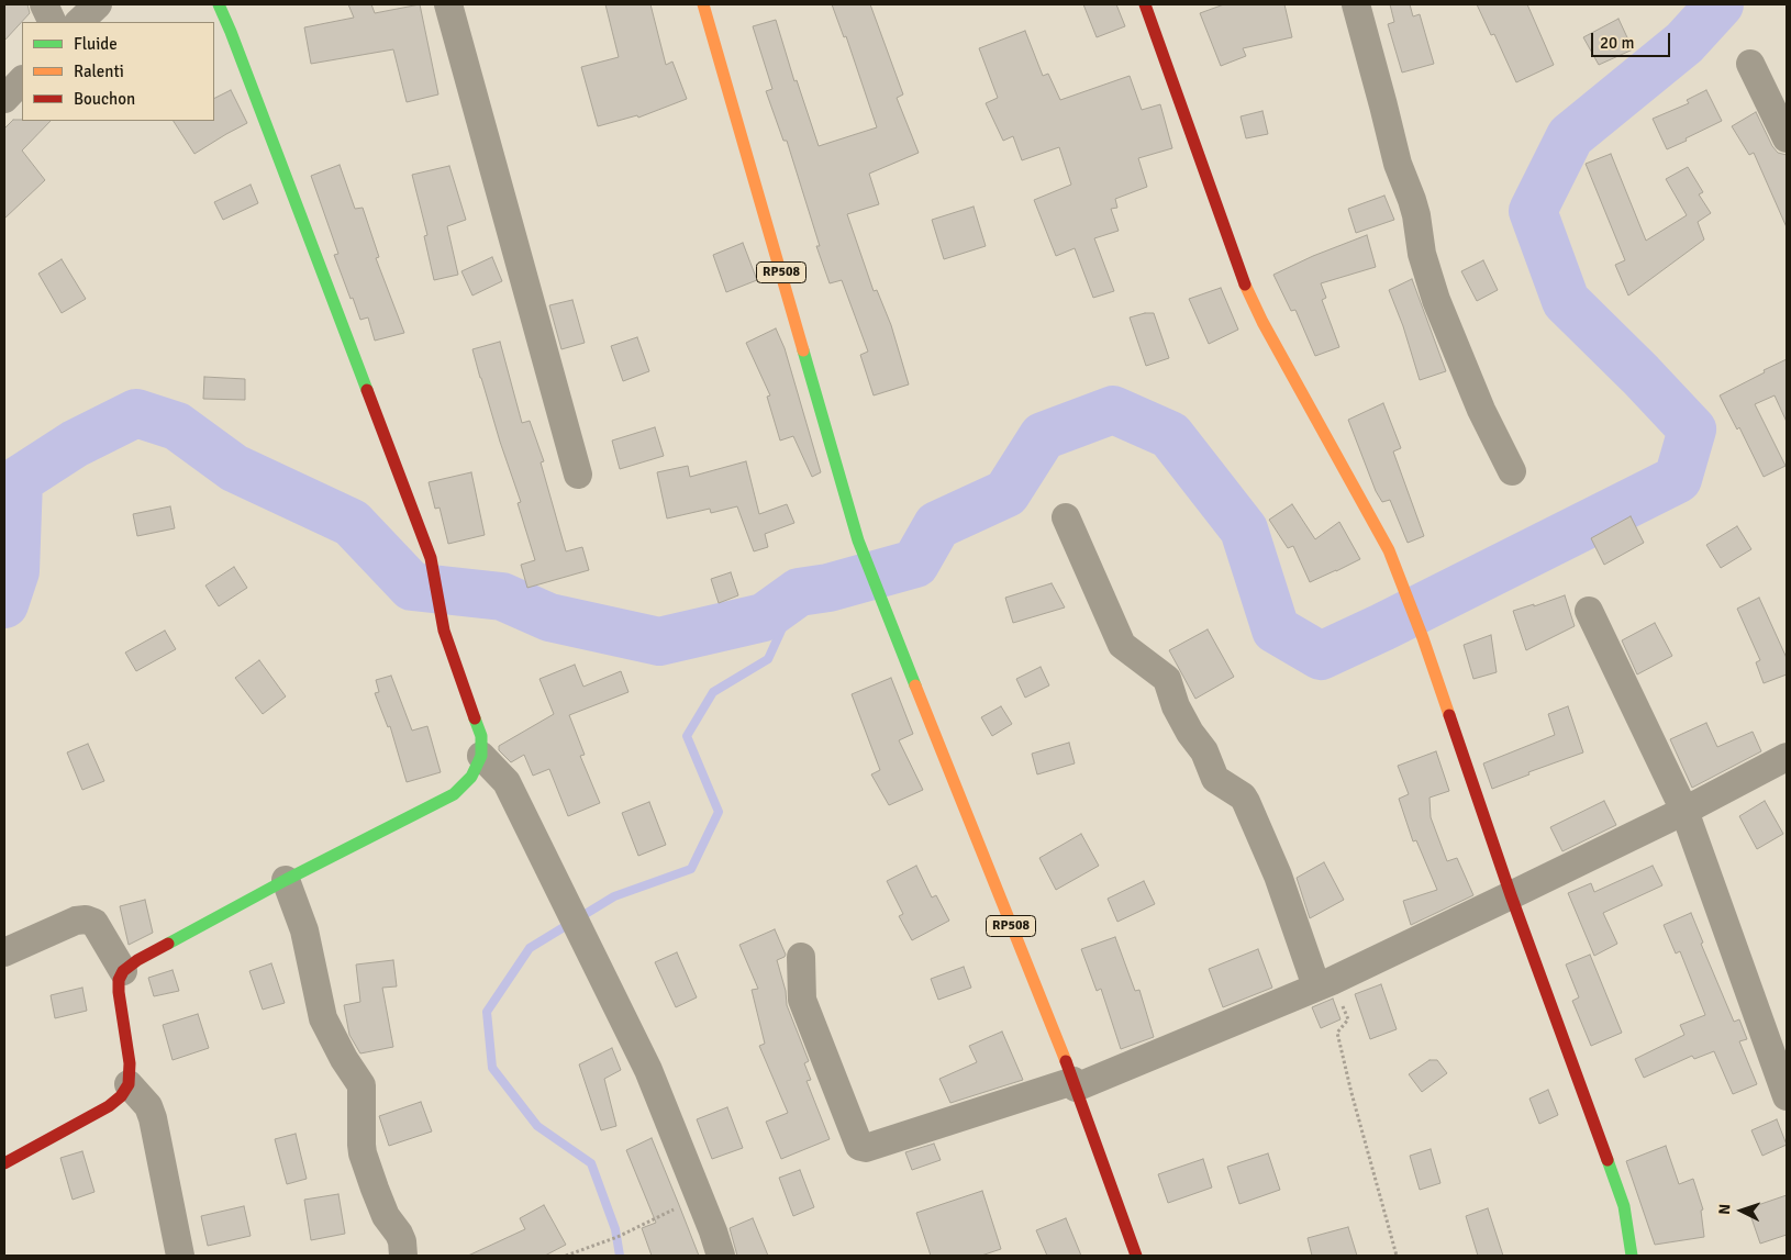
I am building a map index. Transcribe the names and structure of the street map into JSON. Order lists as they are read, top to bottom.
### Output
{
  "streets": {
    "street": ["RP508"]
  },
  "legend": ["Fluide", "Ralenti", "Bouchon"],
  "scale_bar": "20 m",
  "north": "left"
}
